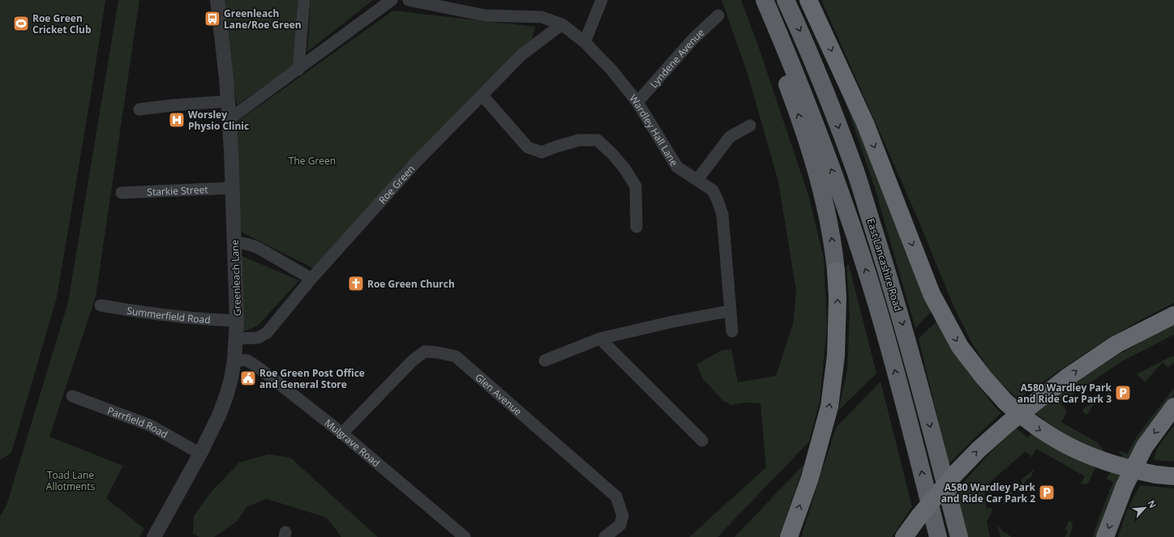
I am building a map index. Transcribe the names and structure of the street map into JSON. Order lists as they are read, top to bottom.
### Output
{
  "streets": {
    "highway": ["East Lancashire Road"],
    "street": [
      "Lyndene Avenue",
      "Wardley Hall Lane",
      "Roe Green",
      "Starkie Street",
      "Greenleach Lane",
      "Summerfield Road",
      "Glen Avenue",
      "Parrfield Road",
      "Mulgrave Road"
    ]
  },
  "crossings": [
    ["Lyndene Avenue", "Wardley Hall Lane"],
    ["Roe Green", "Greenleach Lane"],
    ["Starkie Street", "Greenleach Lane"],
    ["Greenleach Lane", "Summerfield Road"],
    ["Greenleach Lane", "Parrfield Road"],
    ["Greenleach Lane", "Mulgrave Road"],
    ["Glen Avenue", "Mulgrave Road"]
  ],
  "parks": ["The Green", "Toad Lane Allotments"],
  "places": {
    "bus stop": ["Greenleach Lane/Roe Green"],
    "sports": ["Roe Green Cricket Club"],
    "hospital": ["Worsley Physio Clinic"],
    "church": ["Roe Green Church"],
    "public building": ["Roe Green Post Office and General Store"],
    "parking": ["A580 Wardley Park and Ride Car Park 3", "A580 Wardley Park and Ride Car Park 2"]
  },
  "north": "top right"
}
